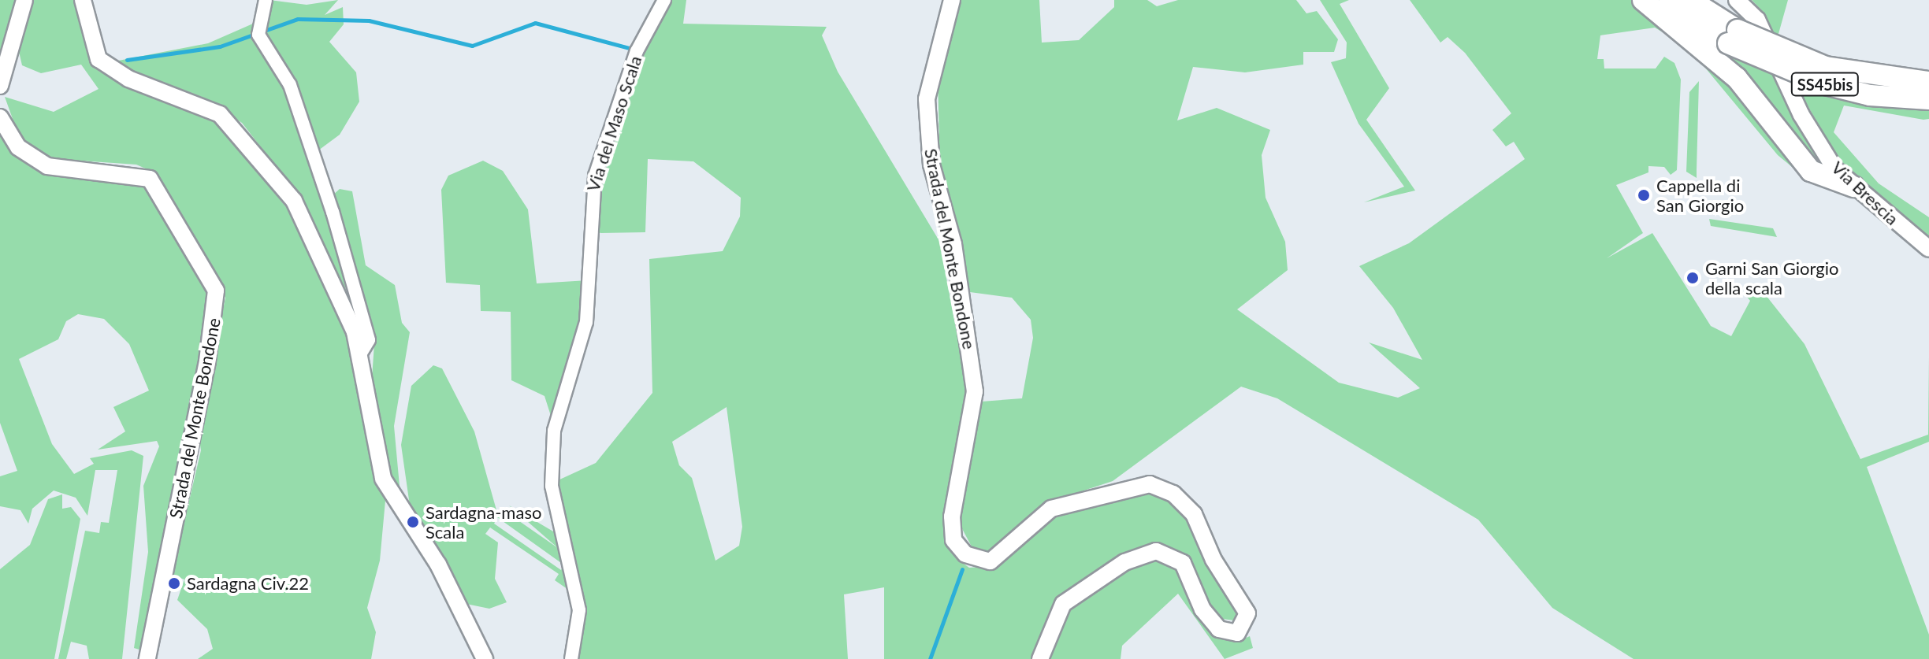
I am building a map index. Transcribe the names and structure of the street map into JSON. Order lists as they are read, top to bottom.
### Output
{
  "streets": {
    "highway": ["SS45bis"],
    "street": ["Via del Maso Scala", "Via Brescia", "Strada del Monte Bondone"]
  },
  "places": [
    "Cappella di San Giorgio",
    "Garni San Giorgio della scala",
    "Sardagna-maso Scala",
    "Sardagna Civ.22"
  ]
}
